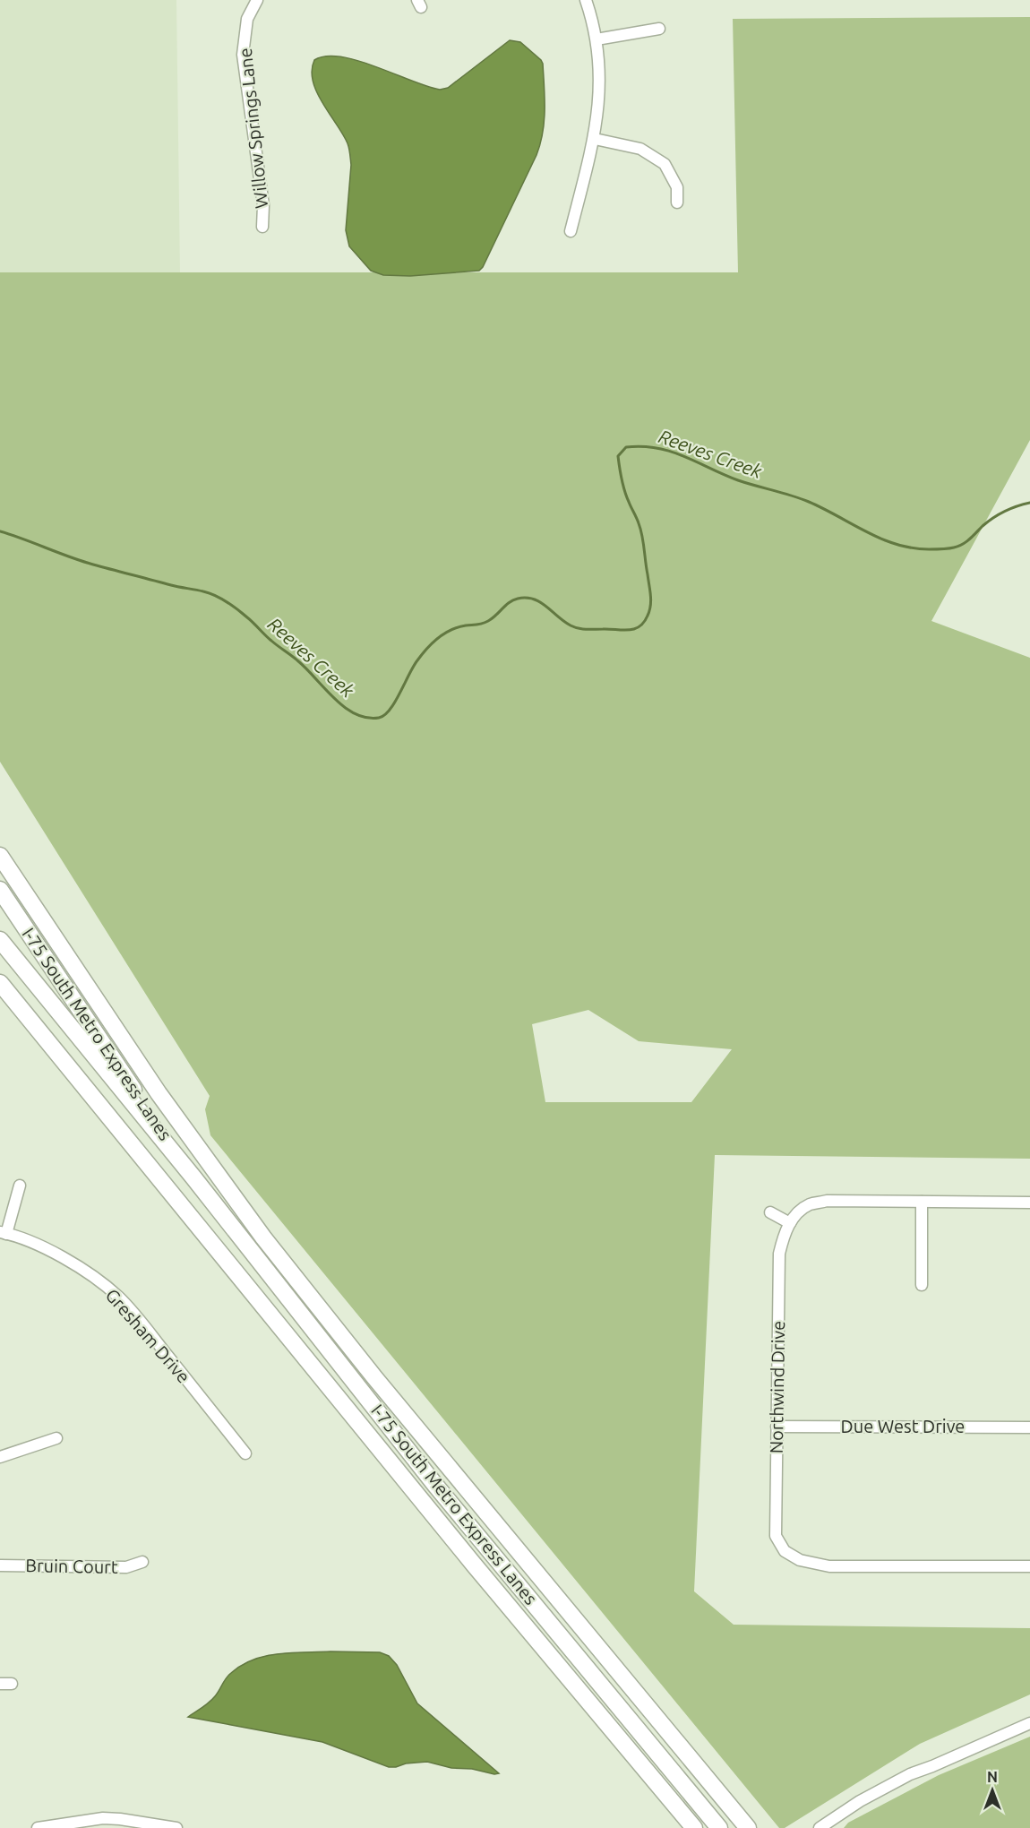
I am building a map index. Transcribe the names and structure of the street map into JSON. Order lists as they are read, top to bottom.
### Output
{
  "streets": {
    "highway": ["I-75 South Metro Express Lanes"],
    "street": [
      "Willow Springs Lane",
      "Gresham Drive",
      "Northwind Drive",
      "Due West Drive",
      "Bruin Court"
    ]
  },
  "crossings": [
    ["Northwind Drive", "Due West Drive"]
  ],
  "water": ["Reeves Creek"],
  "north": "top"
}
